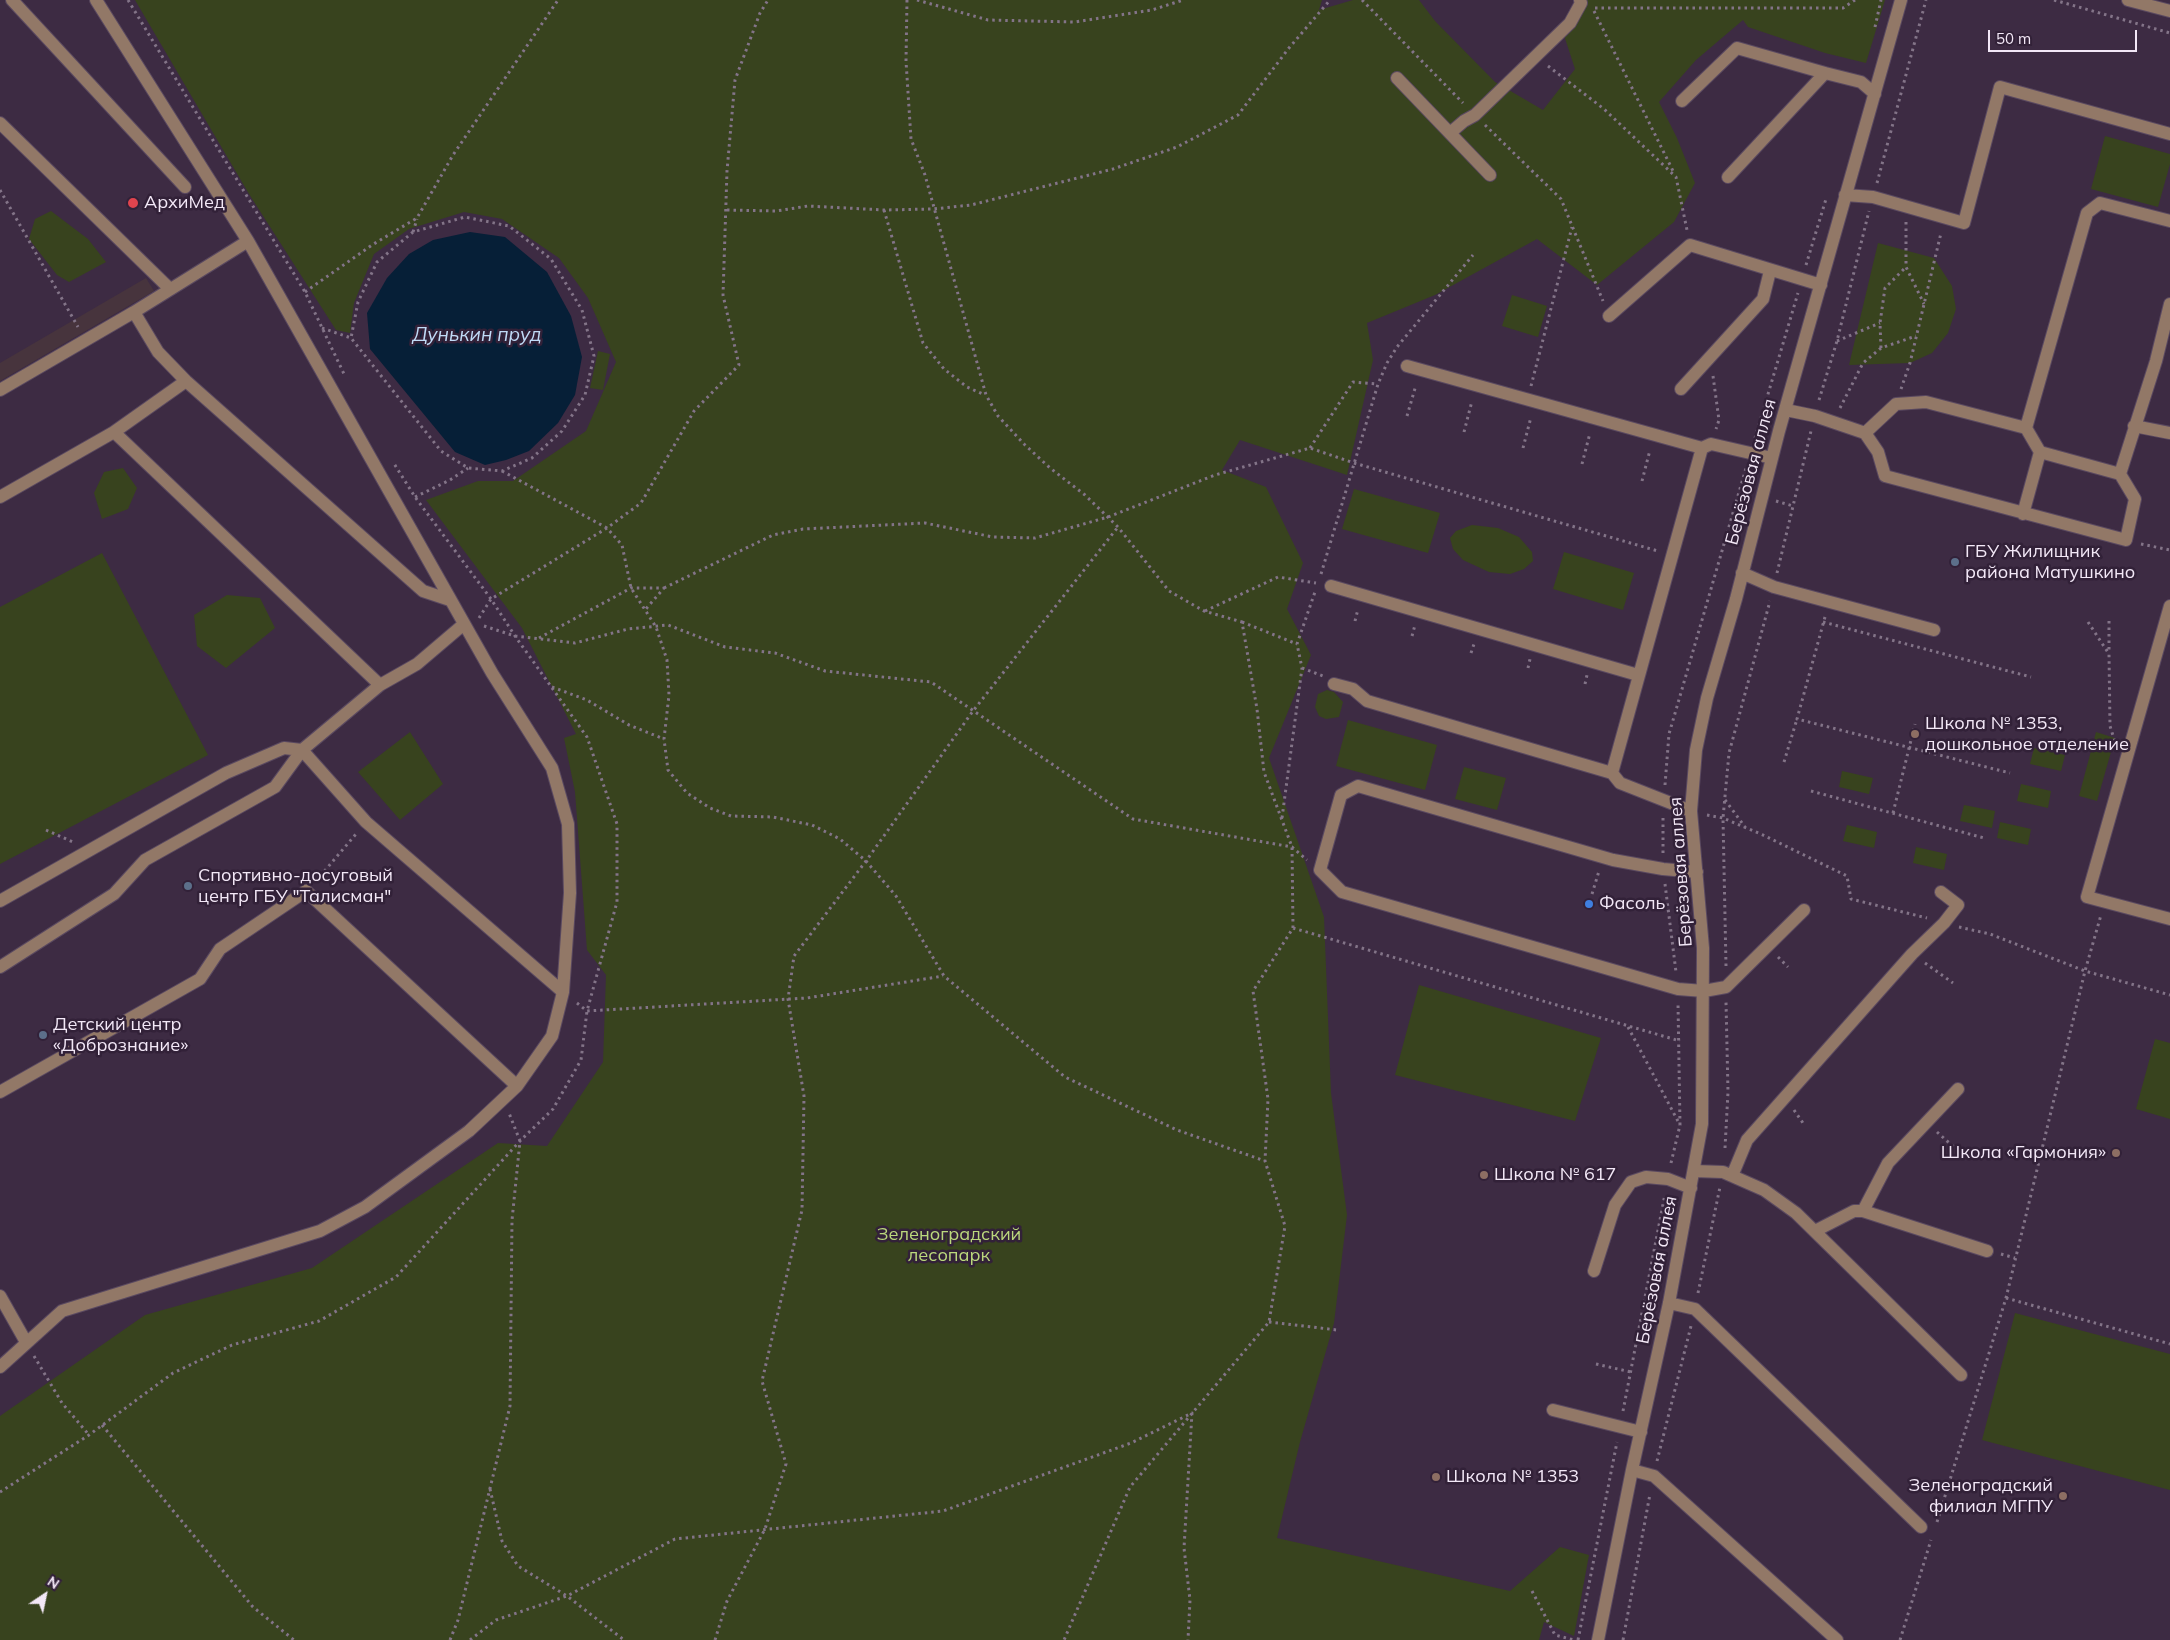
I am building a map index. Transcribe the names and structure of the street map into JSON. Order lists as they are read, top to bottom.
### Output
{
  "streets": {
    "street": ["Берёзовая аллея"]
  },
  "water": ["Дунькин пруд"],
  "parks": ["Зеленоградский лесопарк"],
  "places": [
    "АрхиМед",
    "ГБУ Жилищник района Матушкино",
    "Школа № 1353, дошкольное отделение",
    "Спортивно-досуговый центр ГБУ \"Талисман\"",
    "Фасоль",
    "Детский центр «Добрознание»",
    "Школа «Гармония»",
    "Школа № 617",
    "Школа № 1353",
    "Зеленоградский филиал МГПУ"
  ],
  "scale_bar": "50 m",
  "north": "top right"
}
